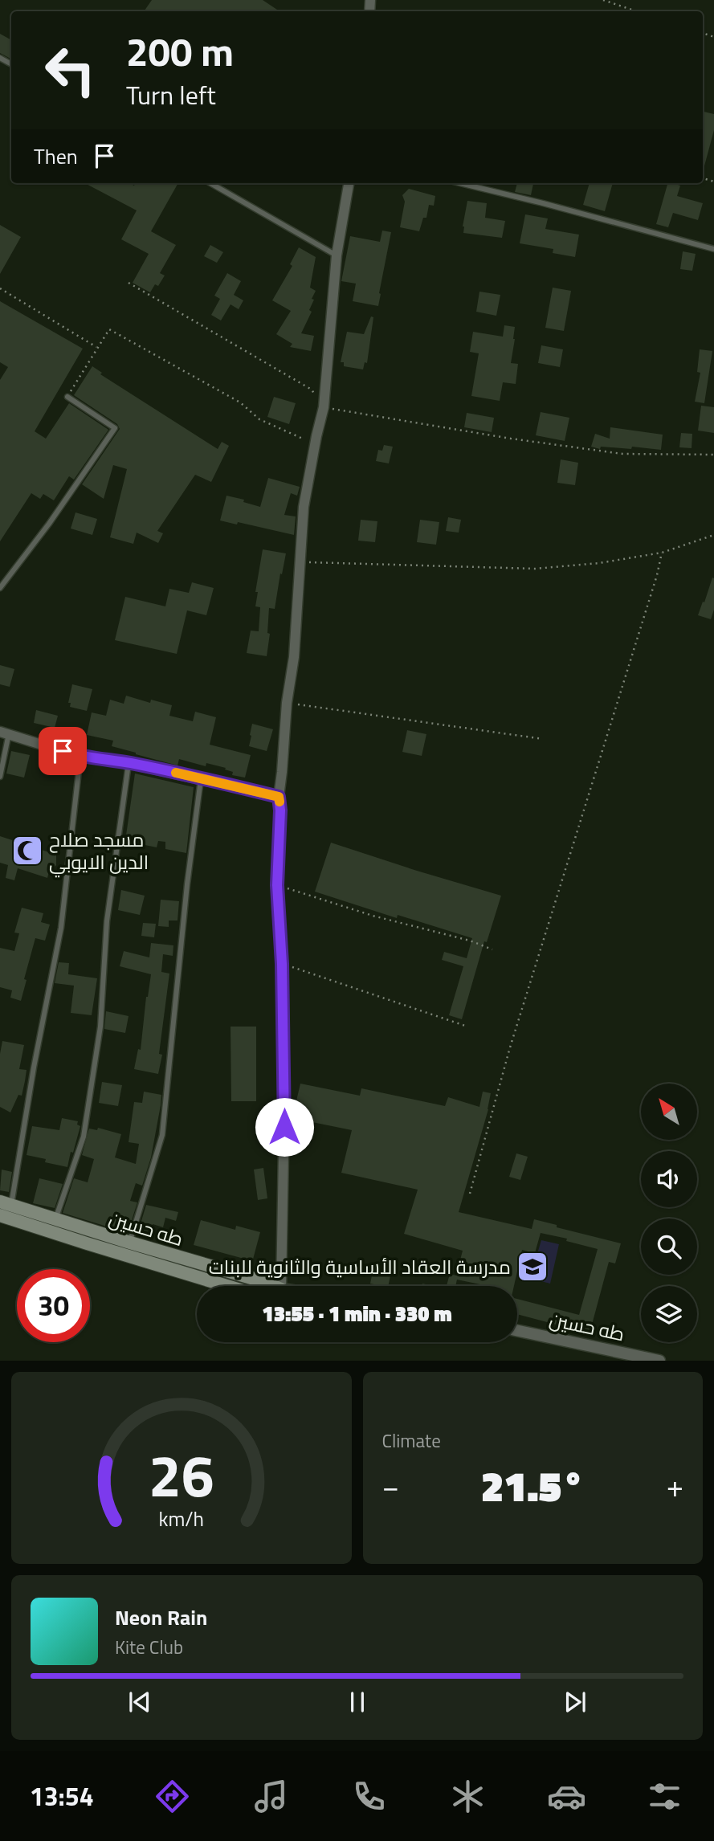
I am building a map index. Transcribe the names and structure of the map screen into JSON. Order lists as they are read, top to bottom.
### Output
{
  "streets": {
    "main road": ["طه حسين"]
  },
  "places": {
    "mosque": ["مسجد صلاح الدين الايوبي"],
    "school or university": ["مدرسة العقاد الأساسية والثانوية للبنات"]
  },
  "north": "top left",
  "page": {
    "turn": ["200 m", "Turn left"],
    "then": "Then",
    "limit": "30",
    "trip": "13:55 · 1 min · 330 m",
    "tile": "Climate",
    "heat": ["−", "21.5°", "+"],
    "song": ["Neon Rain", "Kite Club"],
    "tabs": "13:54",
    "gauge": ["26", "km/h"]
  }
}
